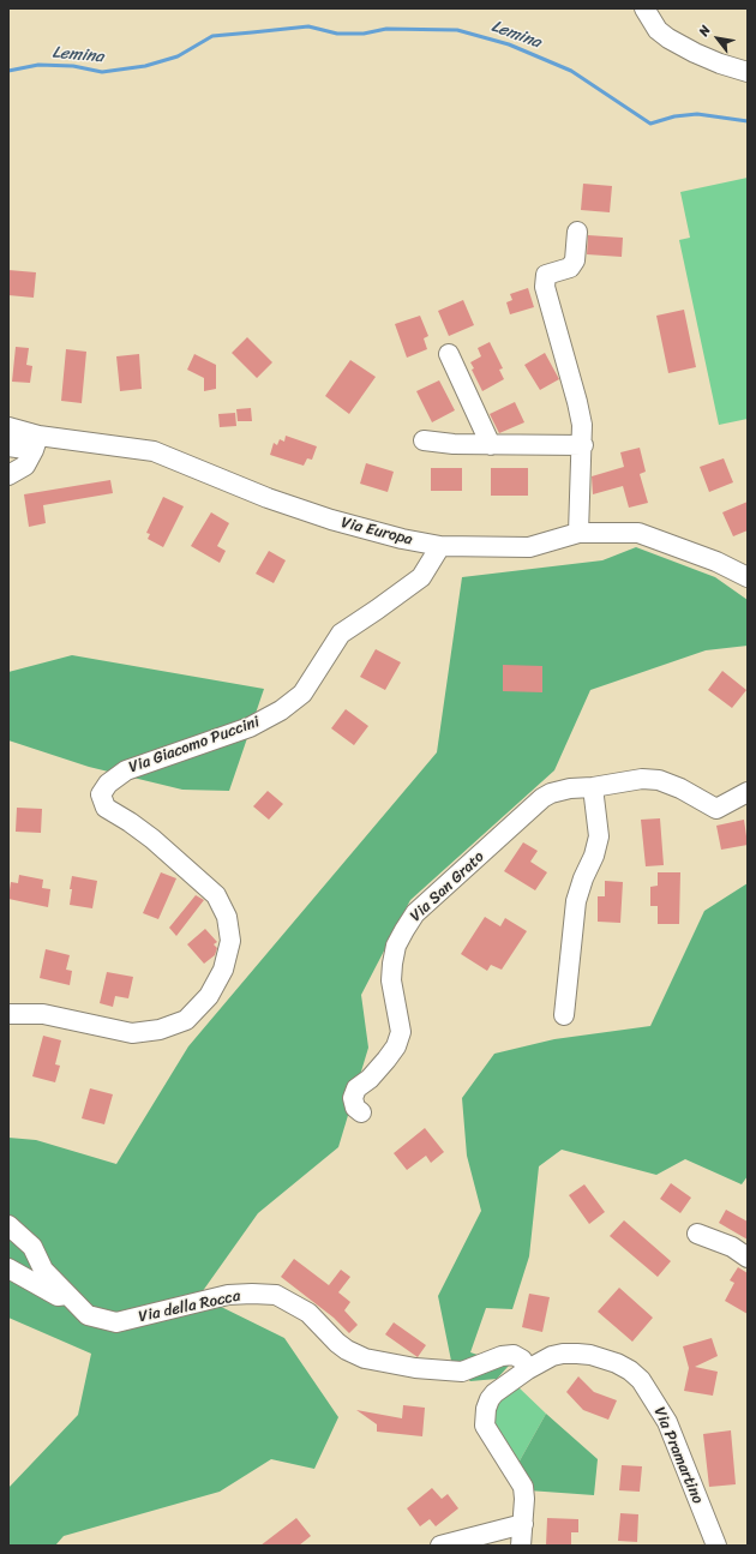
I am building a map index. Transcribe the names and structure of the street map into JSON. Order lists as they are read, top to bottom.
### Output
{
  "streets": {
    "street": [
      "Via Europa",
      "Via Giacomo Puccini",
      "Via San Grato",
      "Via della Rocca",
      "Via Pramartino"
    ]
  },
  "crossings": [
    ["Via Europa", "Via Giacomo Puccini"],
    ["Via della Rocca", "Via Pramartino"]
  ],
  "water": ["Lemina"],
  "north": "top left"
}
